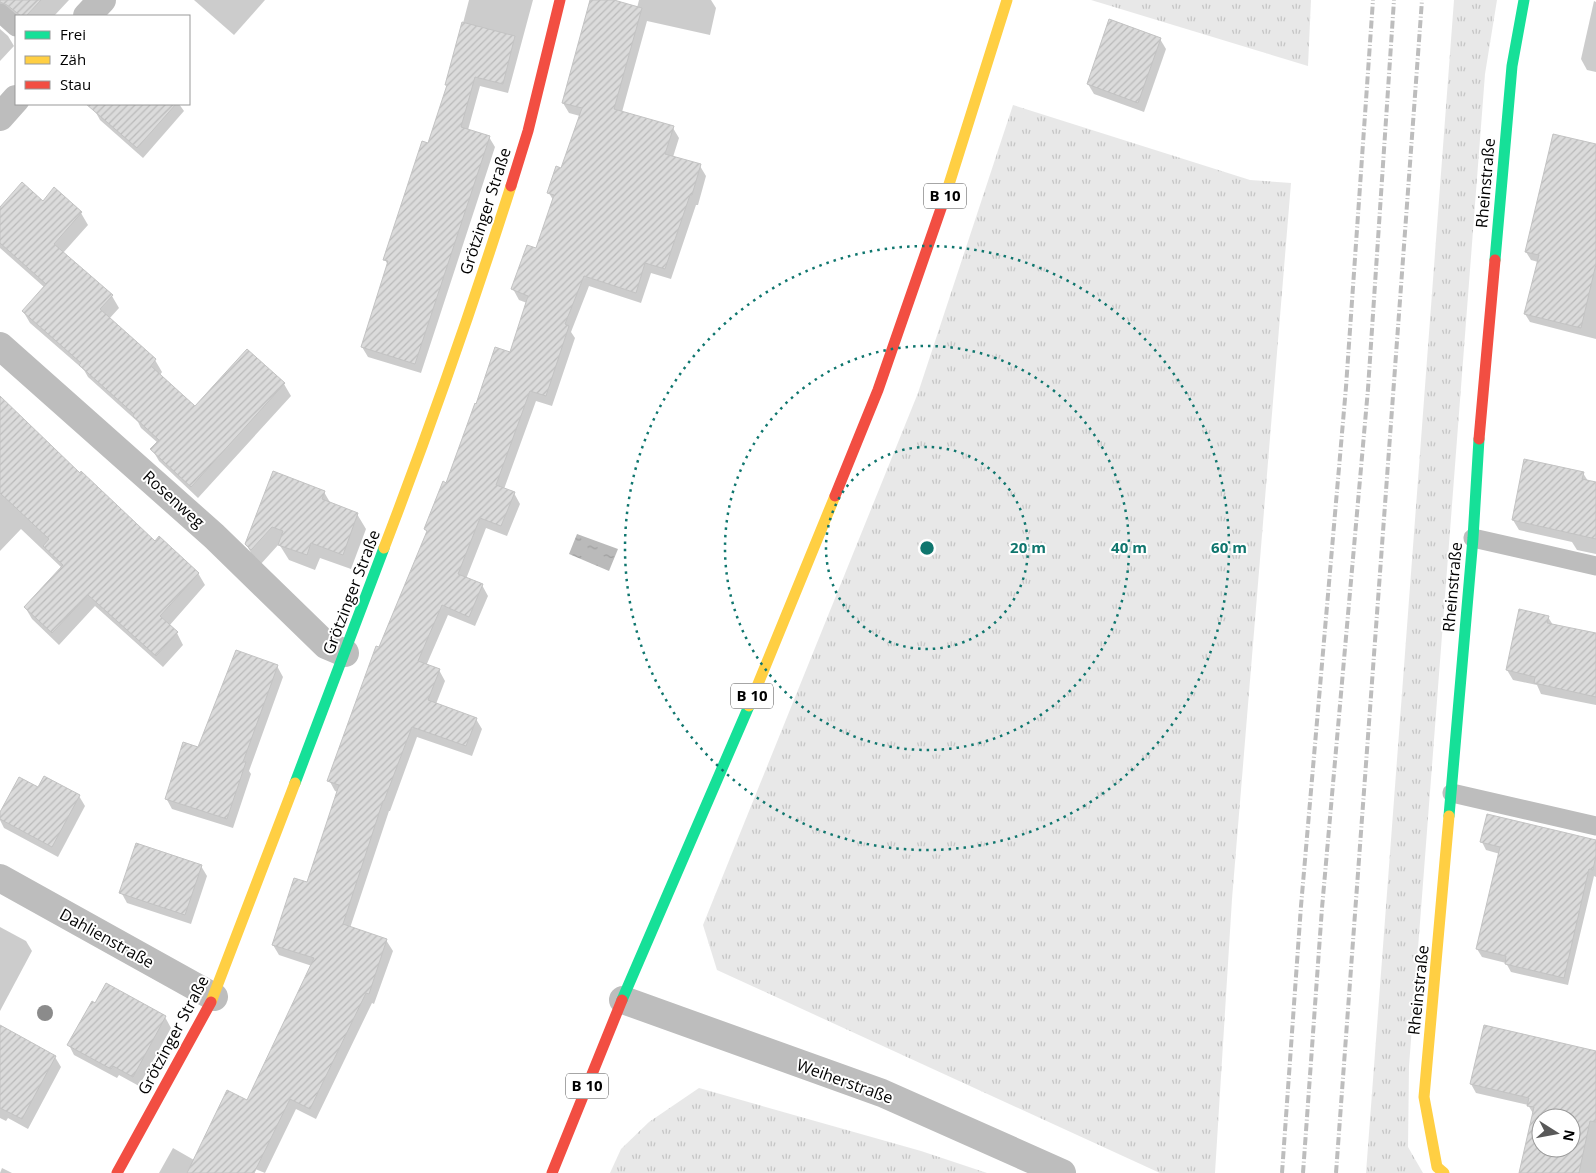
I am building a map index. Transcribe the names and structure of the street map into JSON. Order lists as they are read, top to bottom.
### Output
{
  "streets": {
    "street": [
      "Rheinstraße",
      "B 10",
      "Grötzinger Straße",
      "Rosenweg",
      "Dahlienstraße",
      "Weiherstraße"
    ]
  },
  "crossings": [
    ["B 10", "Weiherstraße"],
    ["Grötzinger Straße", "Rosenweg"],
    ["Grötzinger Straße", "Dahlienstraße"]
  ],
  "legend": ["Frei", "Zäh", "Stau"],
  "north": "right",
  "rings": ["20 m", "40 m", "60 m"]
}
